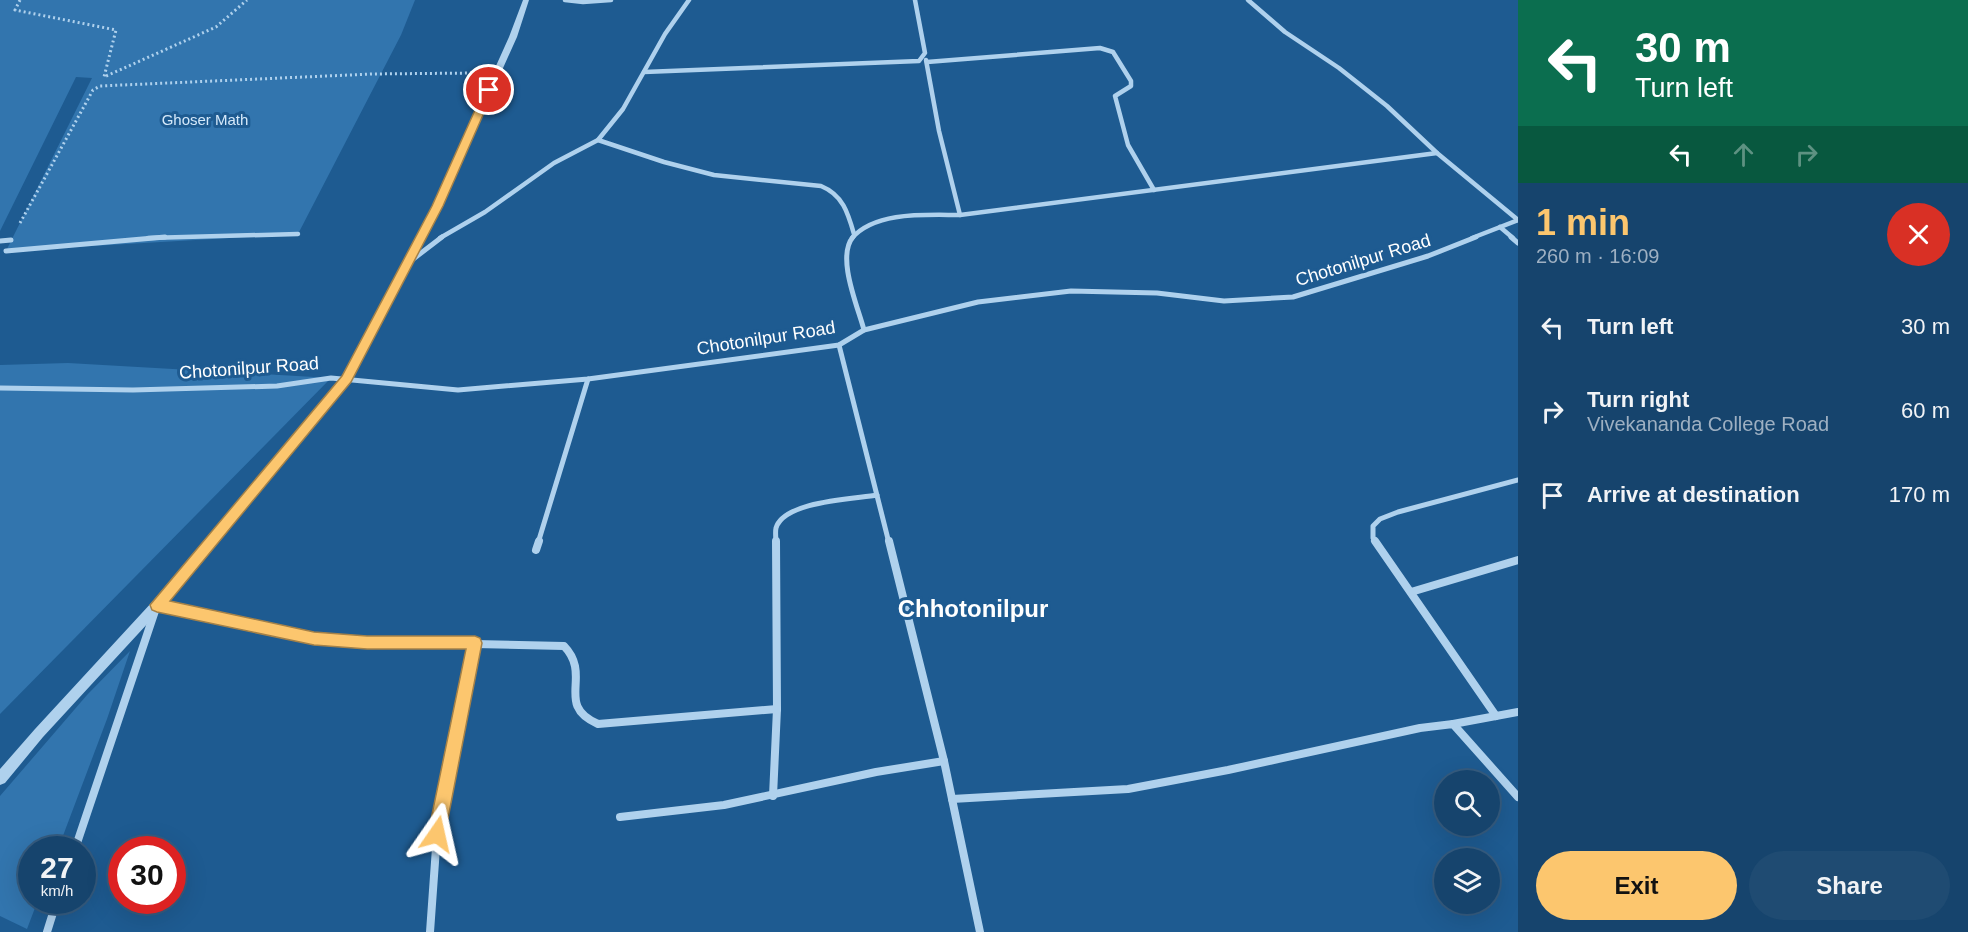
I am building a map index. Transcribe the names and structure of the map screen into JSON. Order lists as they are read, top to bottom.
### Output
{
  "streets": {
    "street": ["Chotonilpur Road"]
  },
  "districts": ["Chhotonilpur"],
  "parks": ["Ghoser Math"],
  "page": {
    "turn": ["30 m", "Turn left"],
    "heading": ["1 min", "260 m · 16:09"],
    "list": [
      {
        "name": "Turn left",
        "value": "30 m"
      },
      {
        "name": "Turn right",
        "note": "Vivekananda College Road",
        "value": "60 m"
      },
      {
        "name": "Arrive at destination",
        "value": "170 m"
      }
    ],
    "speed": "27 km/h",
    "limit": "30",
    "buttons": ["Exit", "Share"]
  }
}
